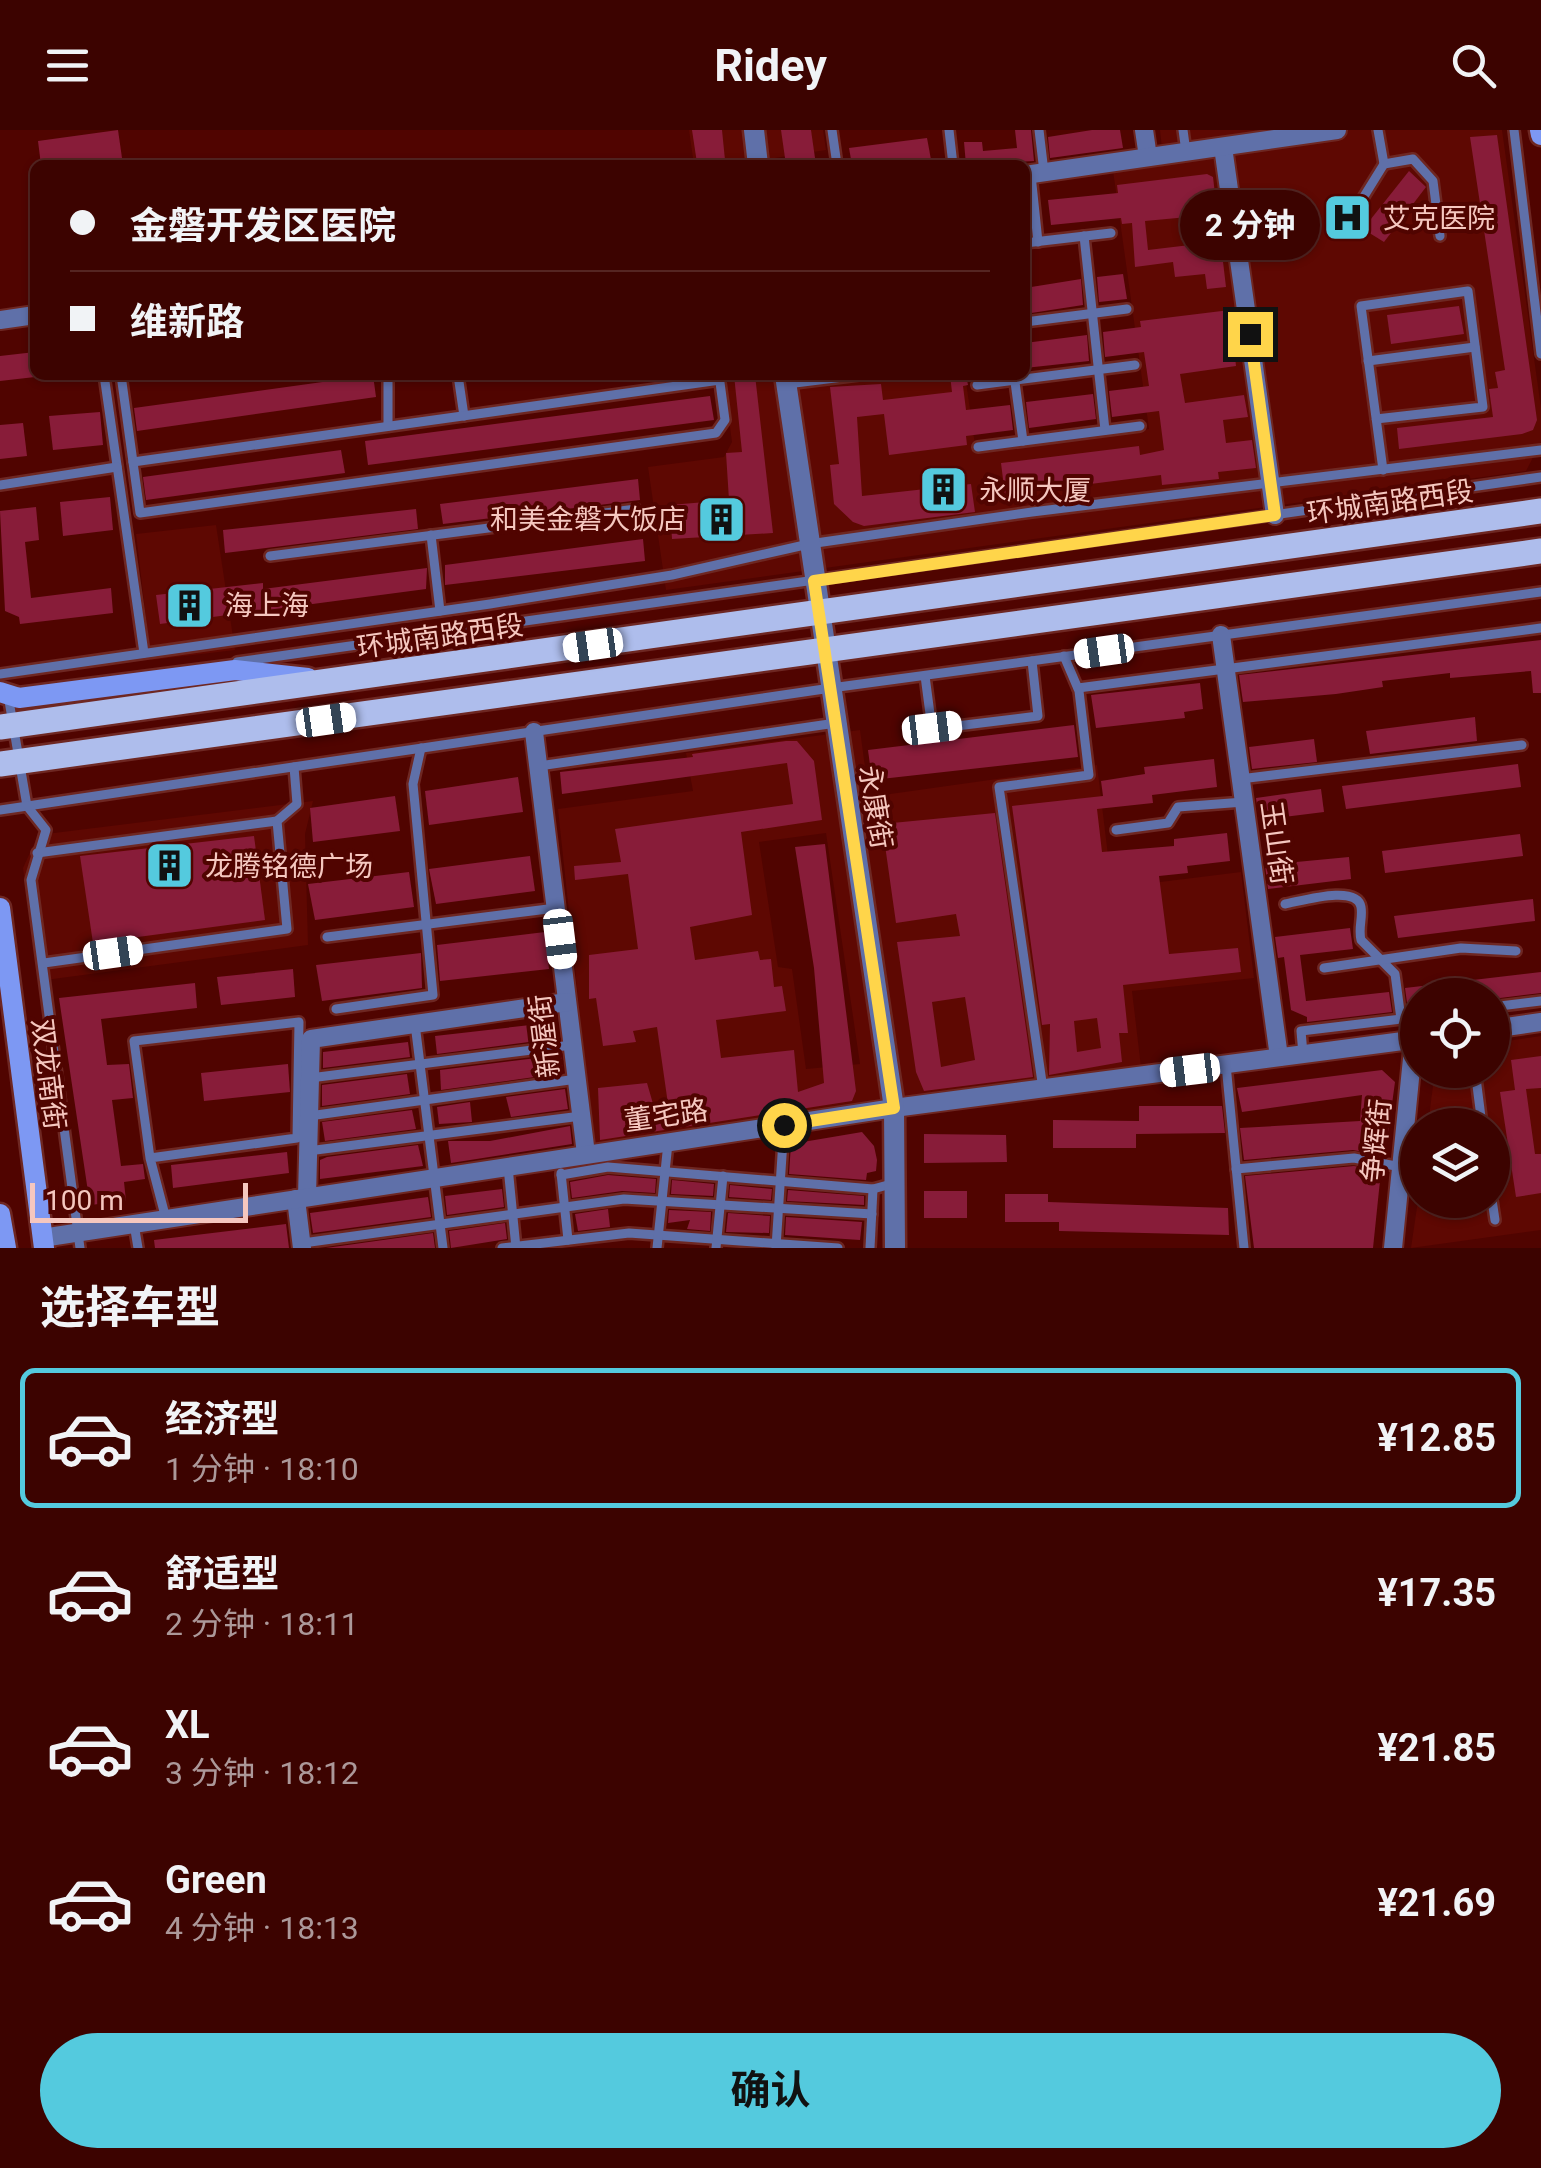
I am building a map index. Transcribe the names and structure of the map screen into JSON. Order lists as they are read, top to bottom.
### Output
{
  "streets": {
    "main road": ["环城南路西段", "双龙南街"],
    "street": [
      "永康街",
      "玉山街",
      "新渥街",
      "董宅路",
      "争辉街"
    ]
  },
  "crossings": [
    ["环城南路西段", "永康街"],
    ["永康街", "董宅路"],
    ["玉山街", "董宅路"],
    ["新渥街", "董宅路"],
    ["双龙南街", "董宅路"]
  ],
  "places": {
    "hospital": ["艾克医院"],
    "building": [
      "永顺大厦",
      "和美金磐大饭店",
      "海上海",
      "龙腾铭德广场"
    ]
  },
  "scale_bar": "100 m",
  "page": {
    "header": "Ridey",
    "banner": ["金磐开发区医院", "维新路"],
    "bubble": "2 分钟",
    "scale": "100 m",
    "heading": "选择车型",
    "list": [
      {
        "name": "经济型",
        "note": "1 分钟 · 18:10",
        "value": "¥12.85"
      },
      {
        "name": "舒适型",
        "note": "2 分钟 · 18:11",
        "value": "¥17.35"
      },
      {
        "name": "XL",
        "note": "3 分钟 · 18:12",
        "value": "¥21.85"
      },
      {
        "name": "Green",
        "note": "4 分钟 · 18:13",
        "value": "¥21.69"
      }
    ],
    "buttons": "确认"
  }
}
